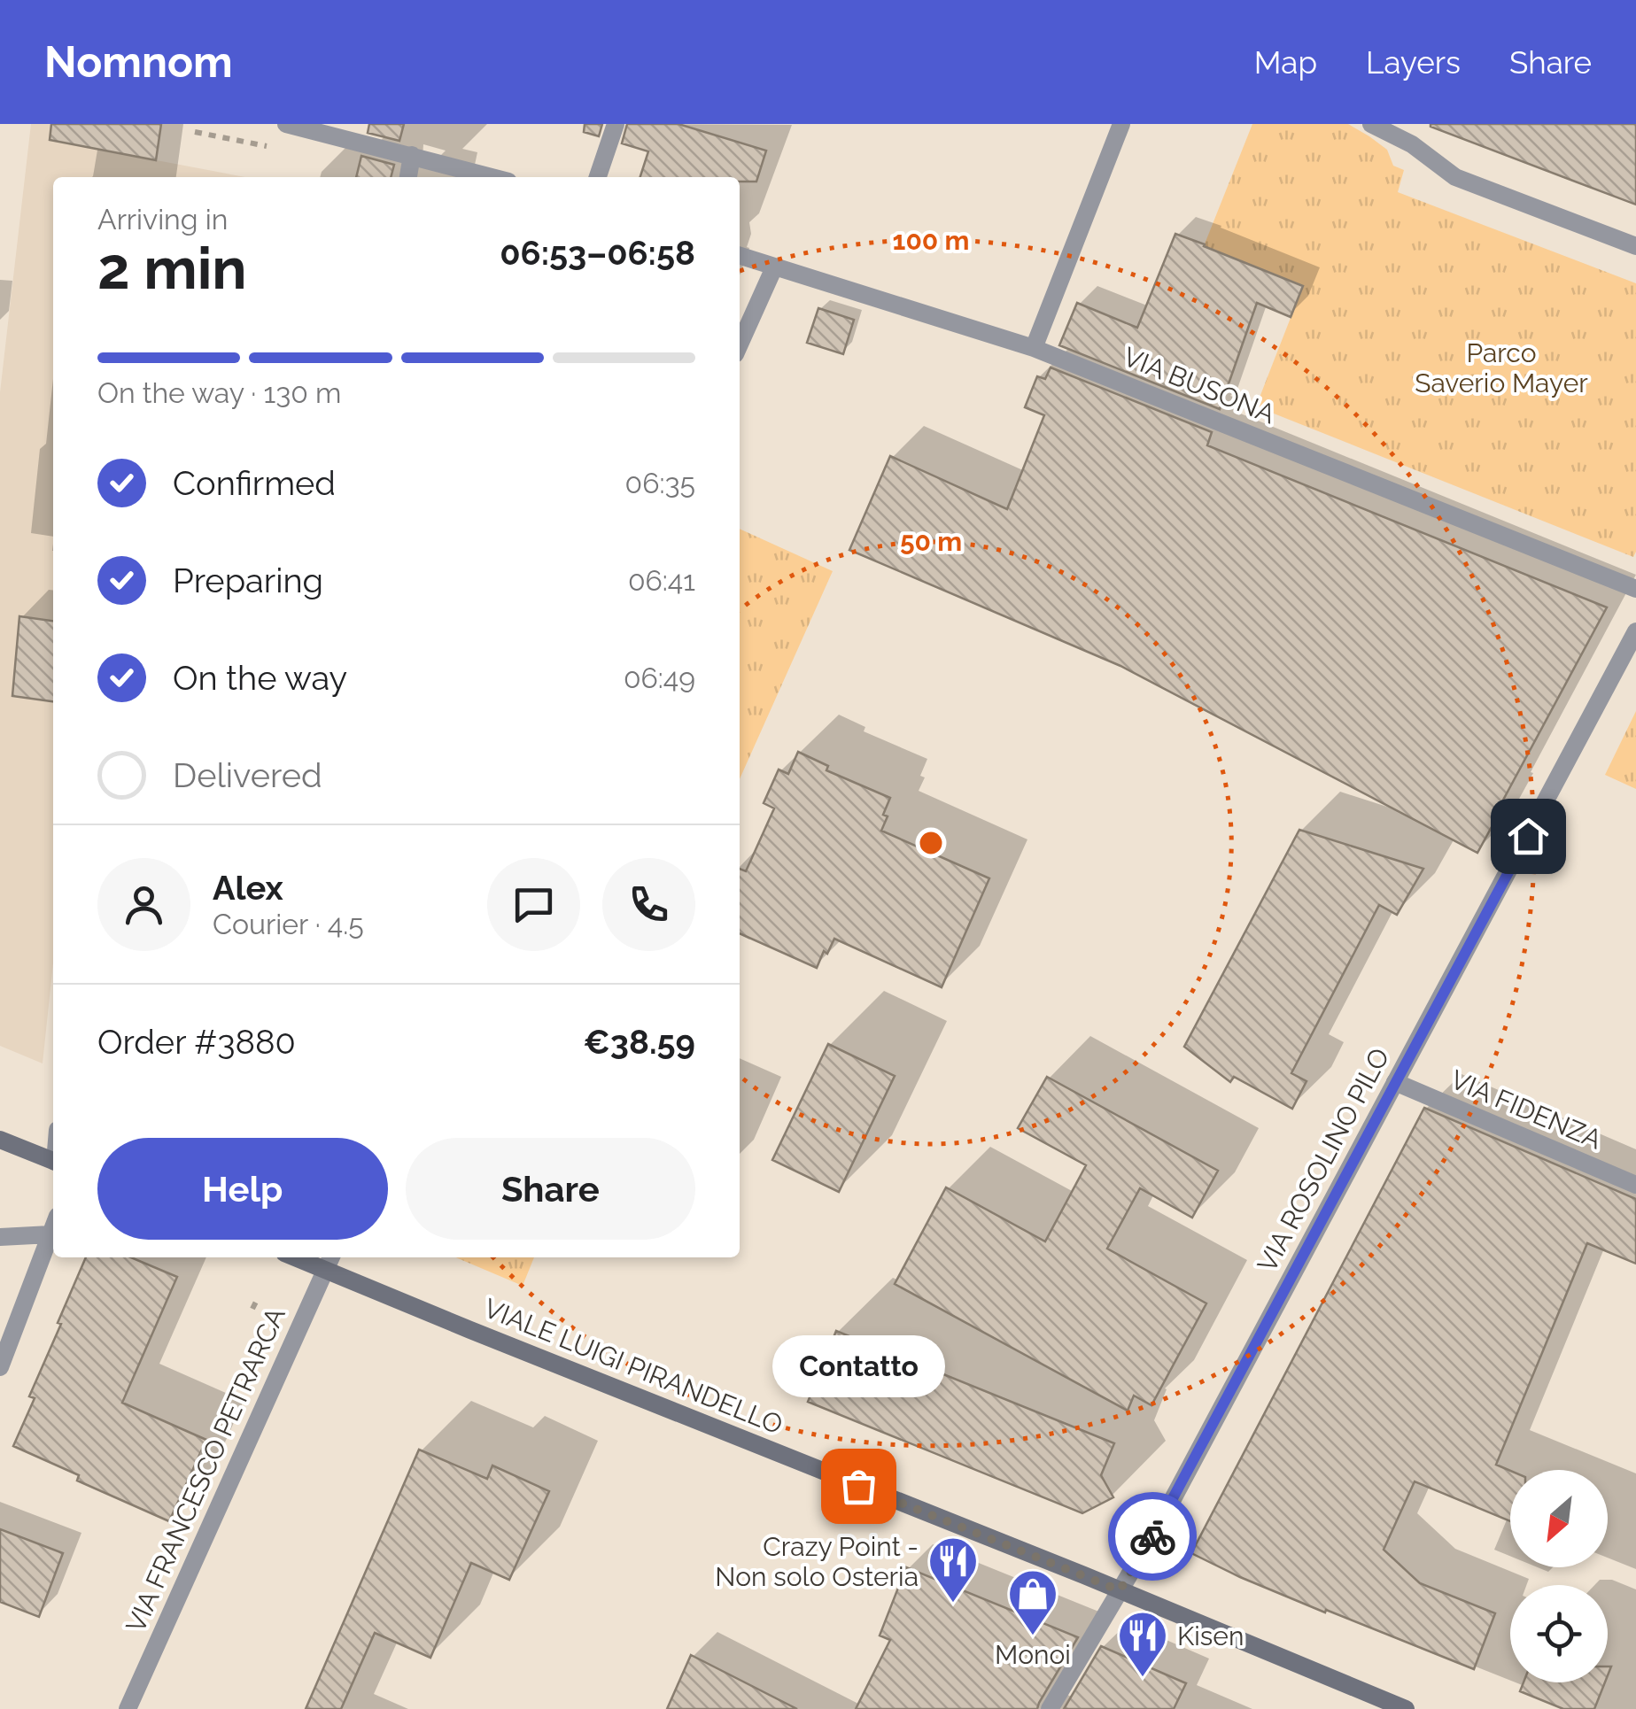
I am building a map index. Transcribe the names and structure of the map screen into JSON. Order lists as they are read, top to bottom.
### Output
{
  "streets": {
    "main road": ["VIALE LUIGI PIRANDELLO"],
    "street": [
      "VIA BUSONA",
      "VIA FIDENZA",
      "VIA ROSOLINO PILO",
      "VIA FRANCESCO PETRARCA"
    ]
  },
  "crossings": [
    ["VIA FIDENZA", "VIA ROSOLINO PILO"],
    ["VIA ROSOLINO PILO", "VIALE LUIGI PIRANDELLO"],
    ["VIALE LUIGI PIRANDELLO", "VIA FRANCESCO PETRARCA"]
  ],
  "parks": ["Parco Saverio Mayer"],
  "places": {
    "other": ["Contatto"],
    "restaurant": ["Crazy Point - Non solo Osteria", "Kisen"],
    "shop": ["Monoi"]
  },
  "north": "bottom left",
  "page": {
    "header": "Nomnom",
    "nav": ["Map", "Layers", "Share"],
    "heading": ["2 min", "Arriving in", "06:53–06:58"],
    "panel": [
      "Alex",
      "Courier · 4.5",
      "Order #3880",
      "€38.59"
    ],
    "bar": "On the way · 130 m",
    "list": [
      ["Confirmed", "06:35"],
      ["Preparing", "06:41"],
      ["On the way", "06:49"],
      "Delivered"
    ],
    "buttons": ["Help", "Share"],
    "bubble": "Contatto"
  },
  "rings": ["100 m", "50 m"]
}
